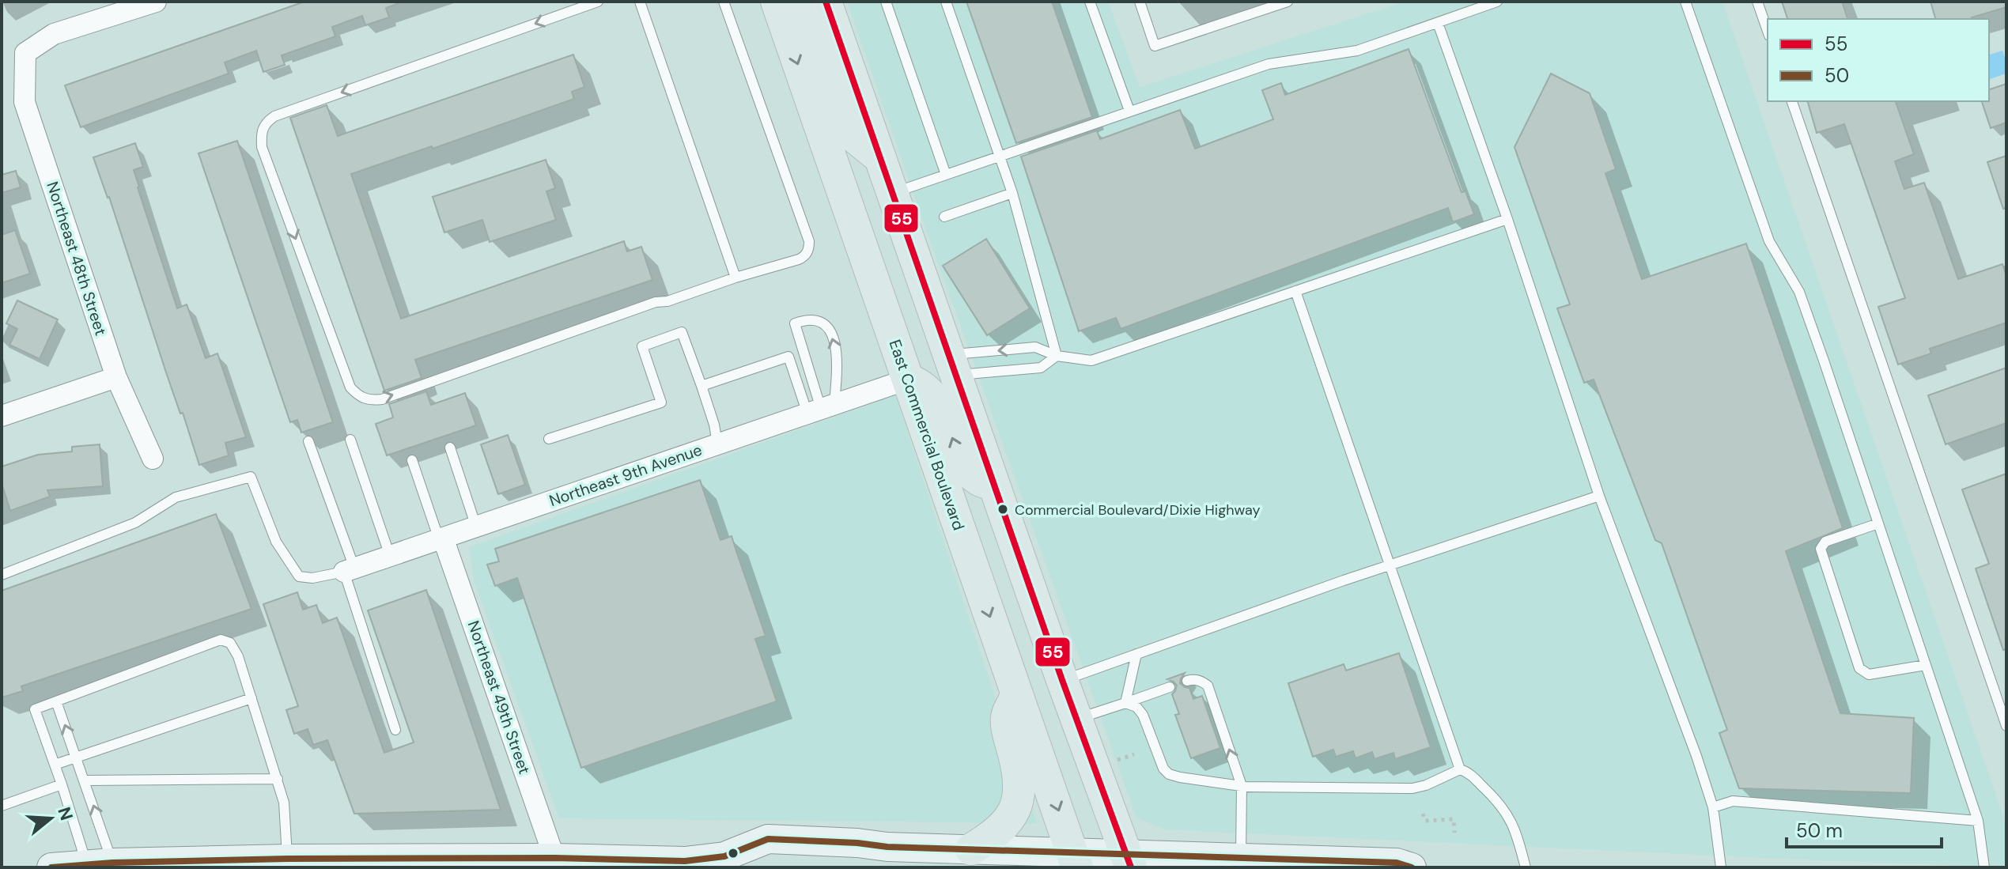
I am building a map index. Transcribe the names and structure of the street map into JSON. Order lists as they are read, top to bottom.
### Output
{
  "streets": {
    "main road": ["East Commercial Boulevard"],
    "street": ["Northeast 48th Street", "Northeast 9th Avenue", "Northeast 49th Street"]
  },
  "crossings": [
    ["East Commercial Boulevard", "Northeast 9th Avenue"],
    ["Northeast 9th Avenue", "Northeast 49th Street"]
  ],
  "places": ["Commercial Boulevard/Dixie Highway"],
  "lines": ["transit line 55", "transit line 50"],
  "legend": ["55", "50"],
  "scale_bar": "50 m",
  "north": "right"
}
